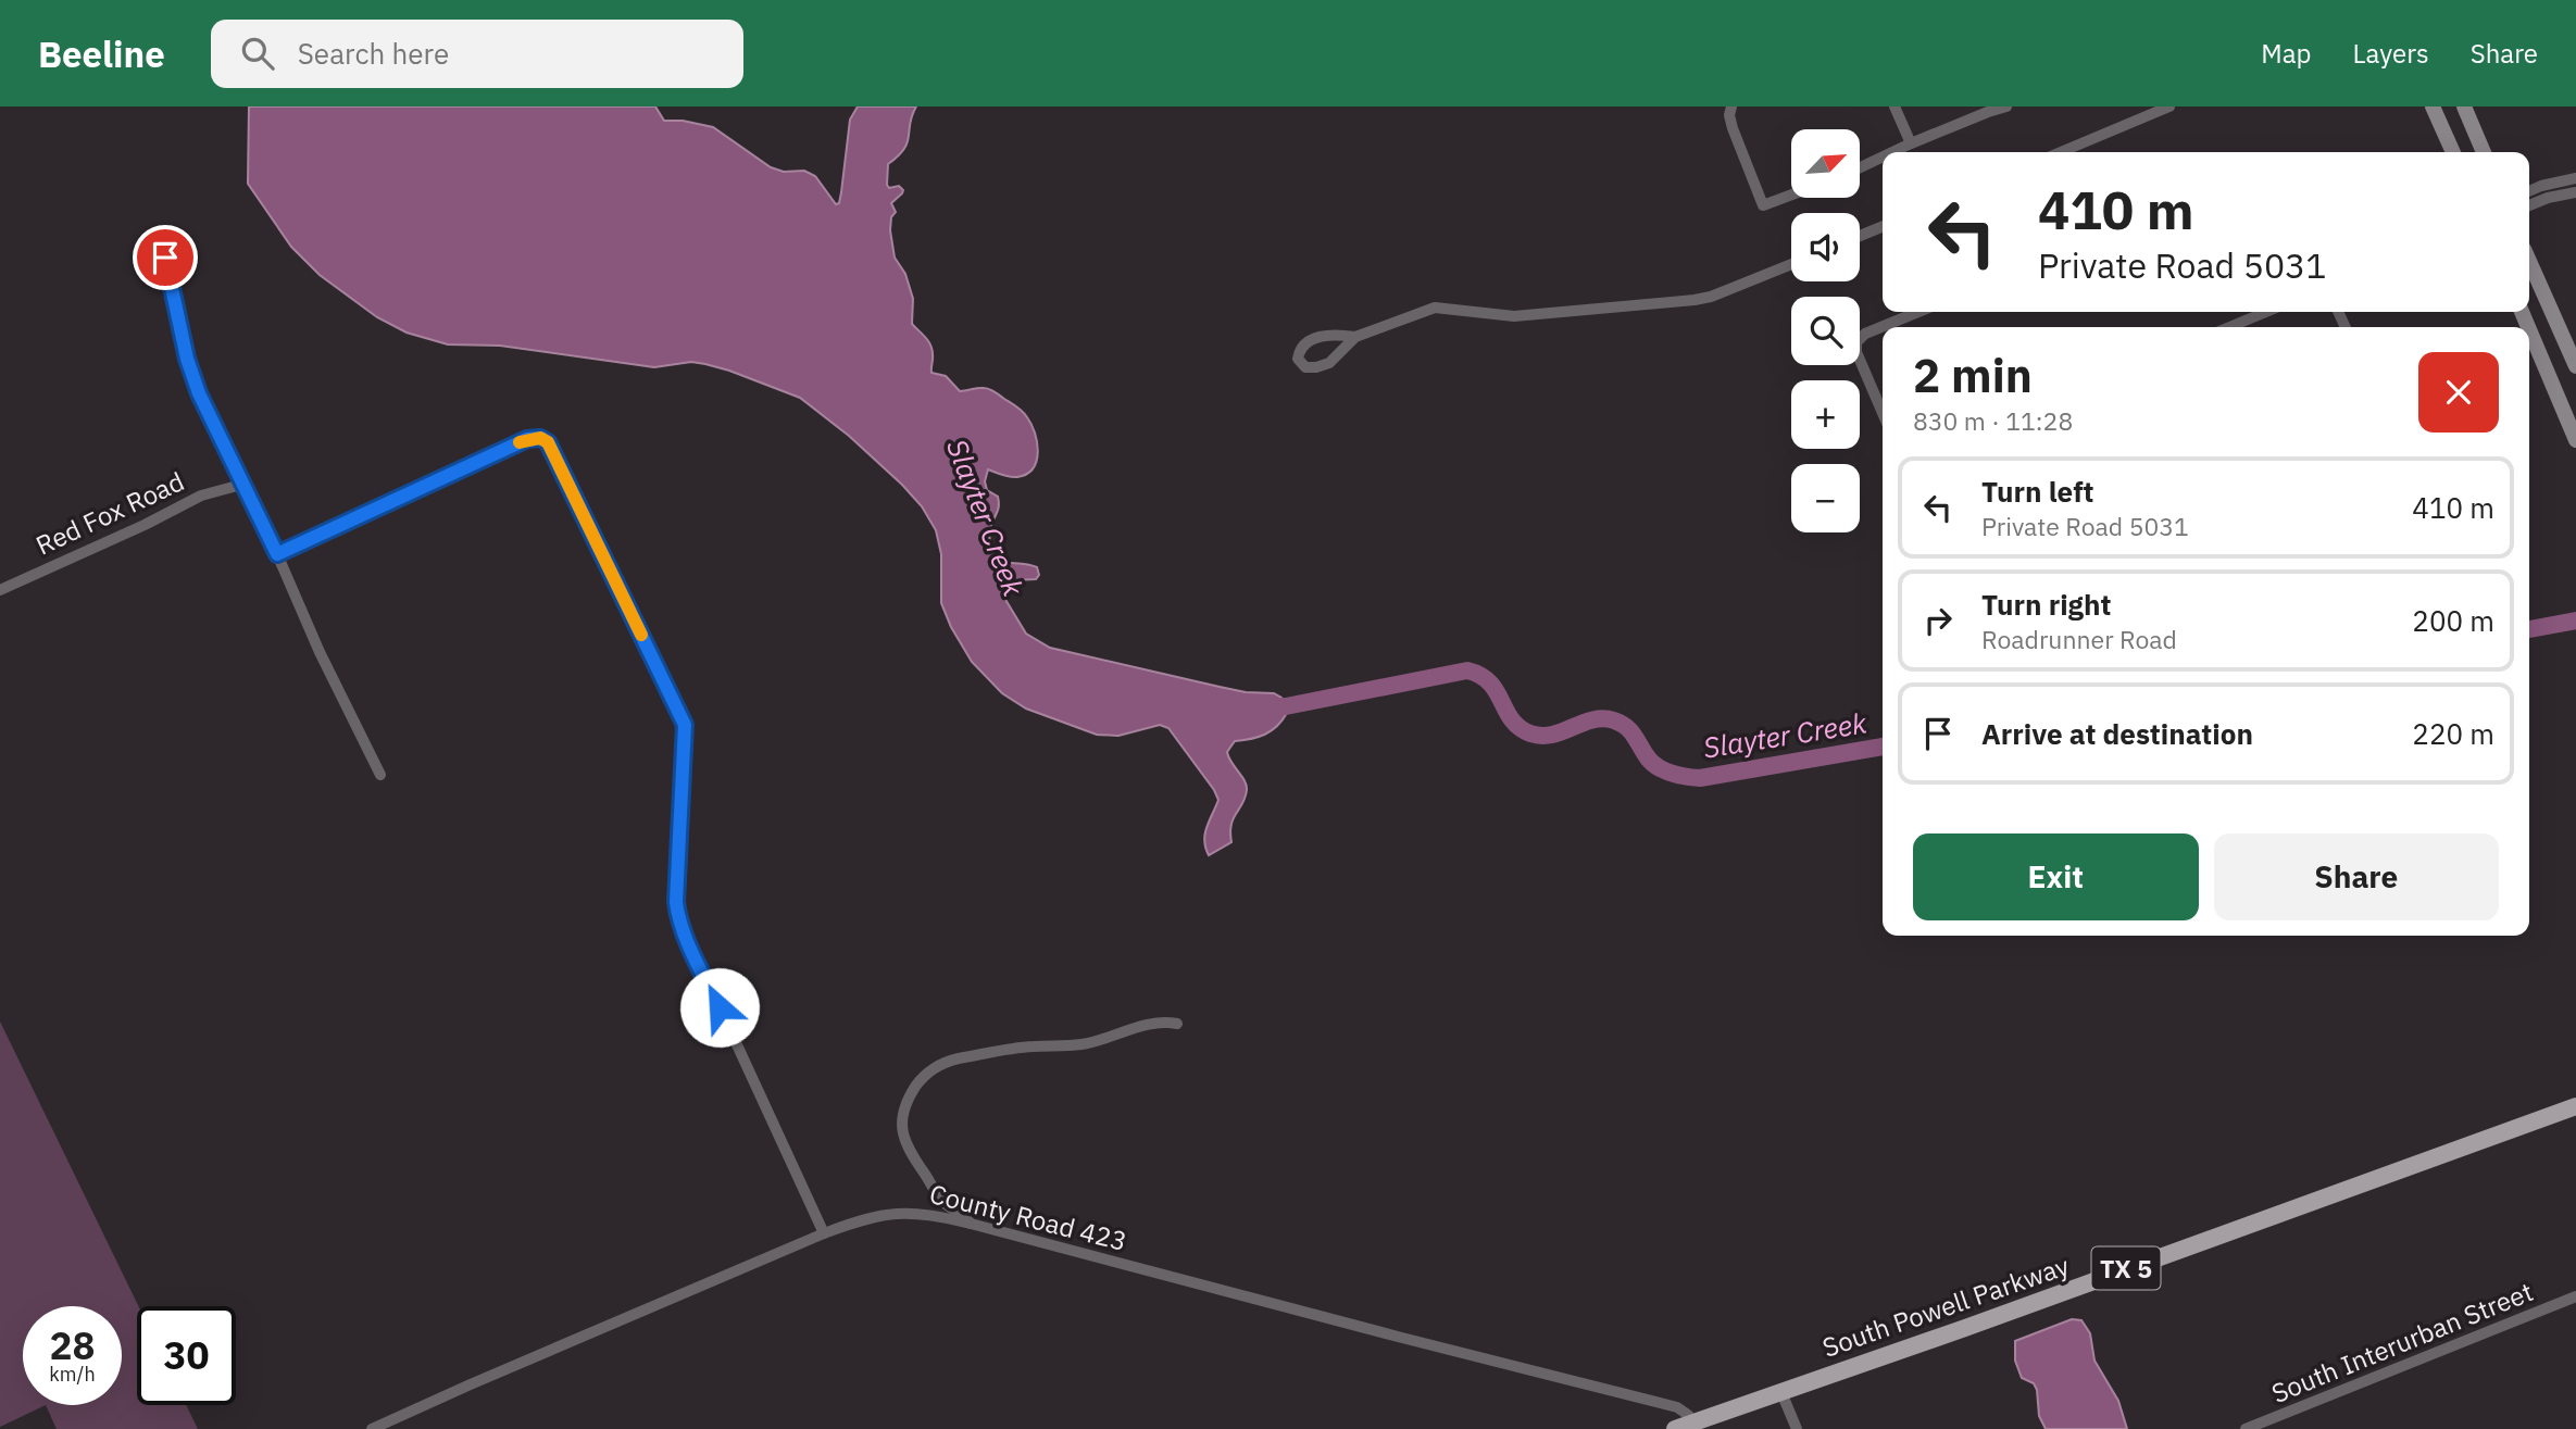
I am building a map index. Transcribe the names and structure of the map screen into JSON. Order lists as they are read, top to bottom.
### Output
{
  "streets": {
    "main road": ["TX 5", "South Powell Parkway"],
    "street": ["Red Fox Road", "County Road 423", "South Interurban Street"]
  },
  "crossings": [
    ["County Road 423", "South Powell Parkway"]
  ],
  "water": ["Slayter Creek"],
  "north": "top right",
  "page": {
    "header": "Beeline",
    "search": "Search here",
    "nav": ["Map", "Layers", "Share"],
    "map_buttons": ["+", "−"],
    "turn": ["410 m", "Private Road 5031"],
    "heading": ["2 min", "830 m · 11:28"],
    "list": [
      {
        "name": "Turn left",
        "note": "Private Road 5031",
        "value": "410 m"
      },
      {
        "name": "Turn right",
        "note": "Roadrunner Road",
        "value": "200 m"
      },
      {
        "name": "Arrive at destination",
        "value": "220 m"
      }
    ],
    "buttons": ["Exit", "Share"],
    "speed": "28 km/h",
    "limit": "30"
  }
}
